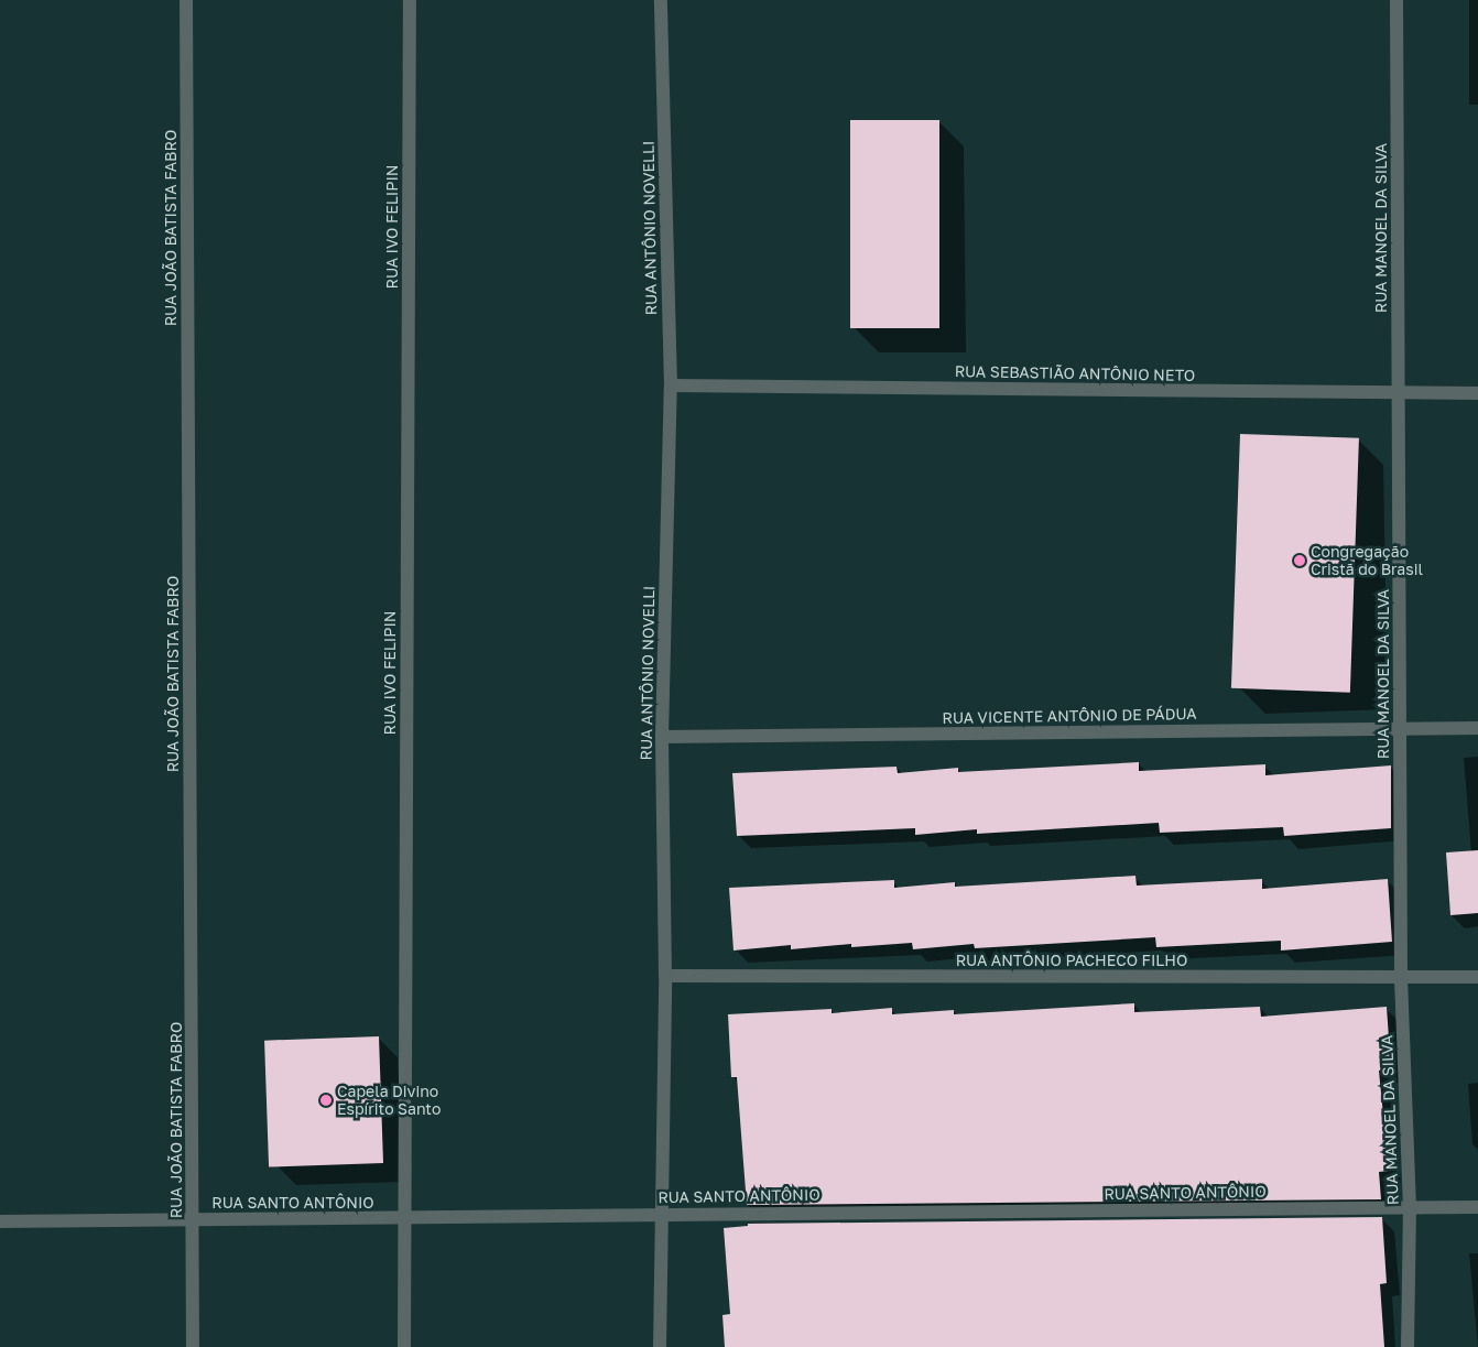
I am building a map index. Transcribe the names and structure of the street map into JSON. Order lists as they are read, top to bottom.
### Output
{
  "streets": {
    "street": [
      "RUA IVO FELIPIN",
      "RUA JOÃO BATISTA FABRO",
      "RUA ANTÔNIO NOVELLI",
      "RUA MANOEL DA SILVA",
      "RUA SEBASTIÃO ANTÔNIO NETO",
      "RUA VICENTE ANTÔNIO DE PÁDUA",
      "RUA ANTÔNIO PACHECO FILHO",
      "RUA SANTO ANTÔNIO"
    ]
  },
  "crossings": [
    ["RUA IVO FELIPIN", "RUA SANTO ANTÔNIO"],
    ["RUA JOÃO BATISTA FABRO", "RUA SANTO ANTÔNIO"],
    ["RUA ANTÔNIO NOVELLI", "RUA SEBASTIÃO ANTÔNIO NETO"],
    ["RUA ANTÔNIO NOVELLI", "RUA VICENTE ANTÔNIO DE PÁDUA"],
    ["RUA ANTÔNIO NOVELLI", "RUA ANTÔNIO PACHECO FILHO"],
    ["RUA ANTÔNIO NOVELLI", "RUA SANTO ANTÔNIO"],
    ["RUA MANOEL DA SILVA", "RUA SEBASTIÃO ANTÔNIO NETO"],
    ["RUA MANOEL DA SILVA", "RUA VICENTE ANTÔNIO DE PÁDUA"],
    ["RUA MANOEL DA SILVA", "RUA ANTÔNIO PACHECO FILHO"],
    ["RUA MANOEL DA SILVA", "RUA SANTO ANTÔNIO"]
  ],
  "places": ["Congregação Cristã do Brasil", "Capela Divino Espírito Santo"]
}
